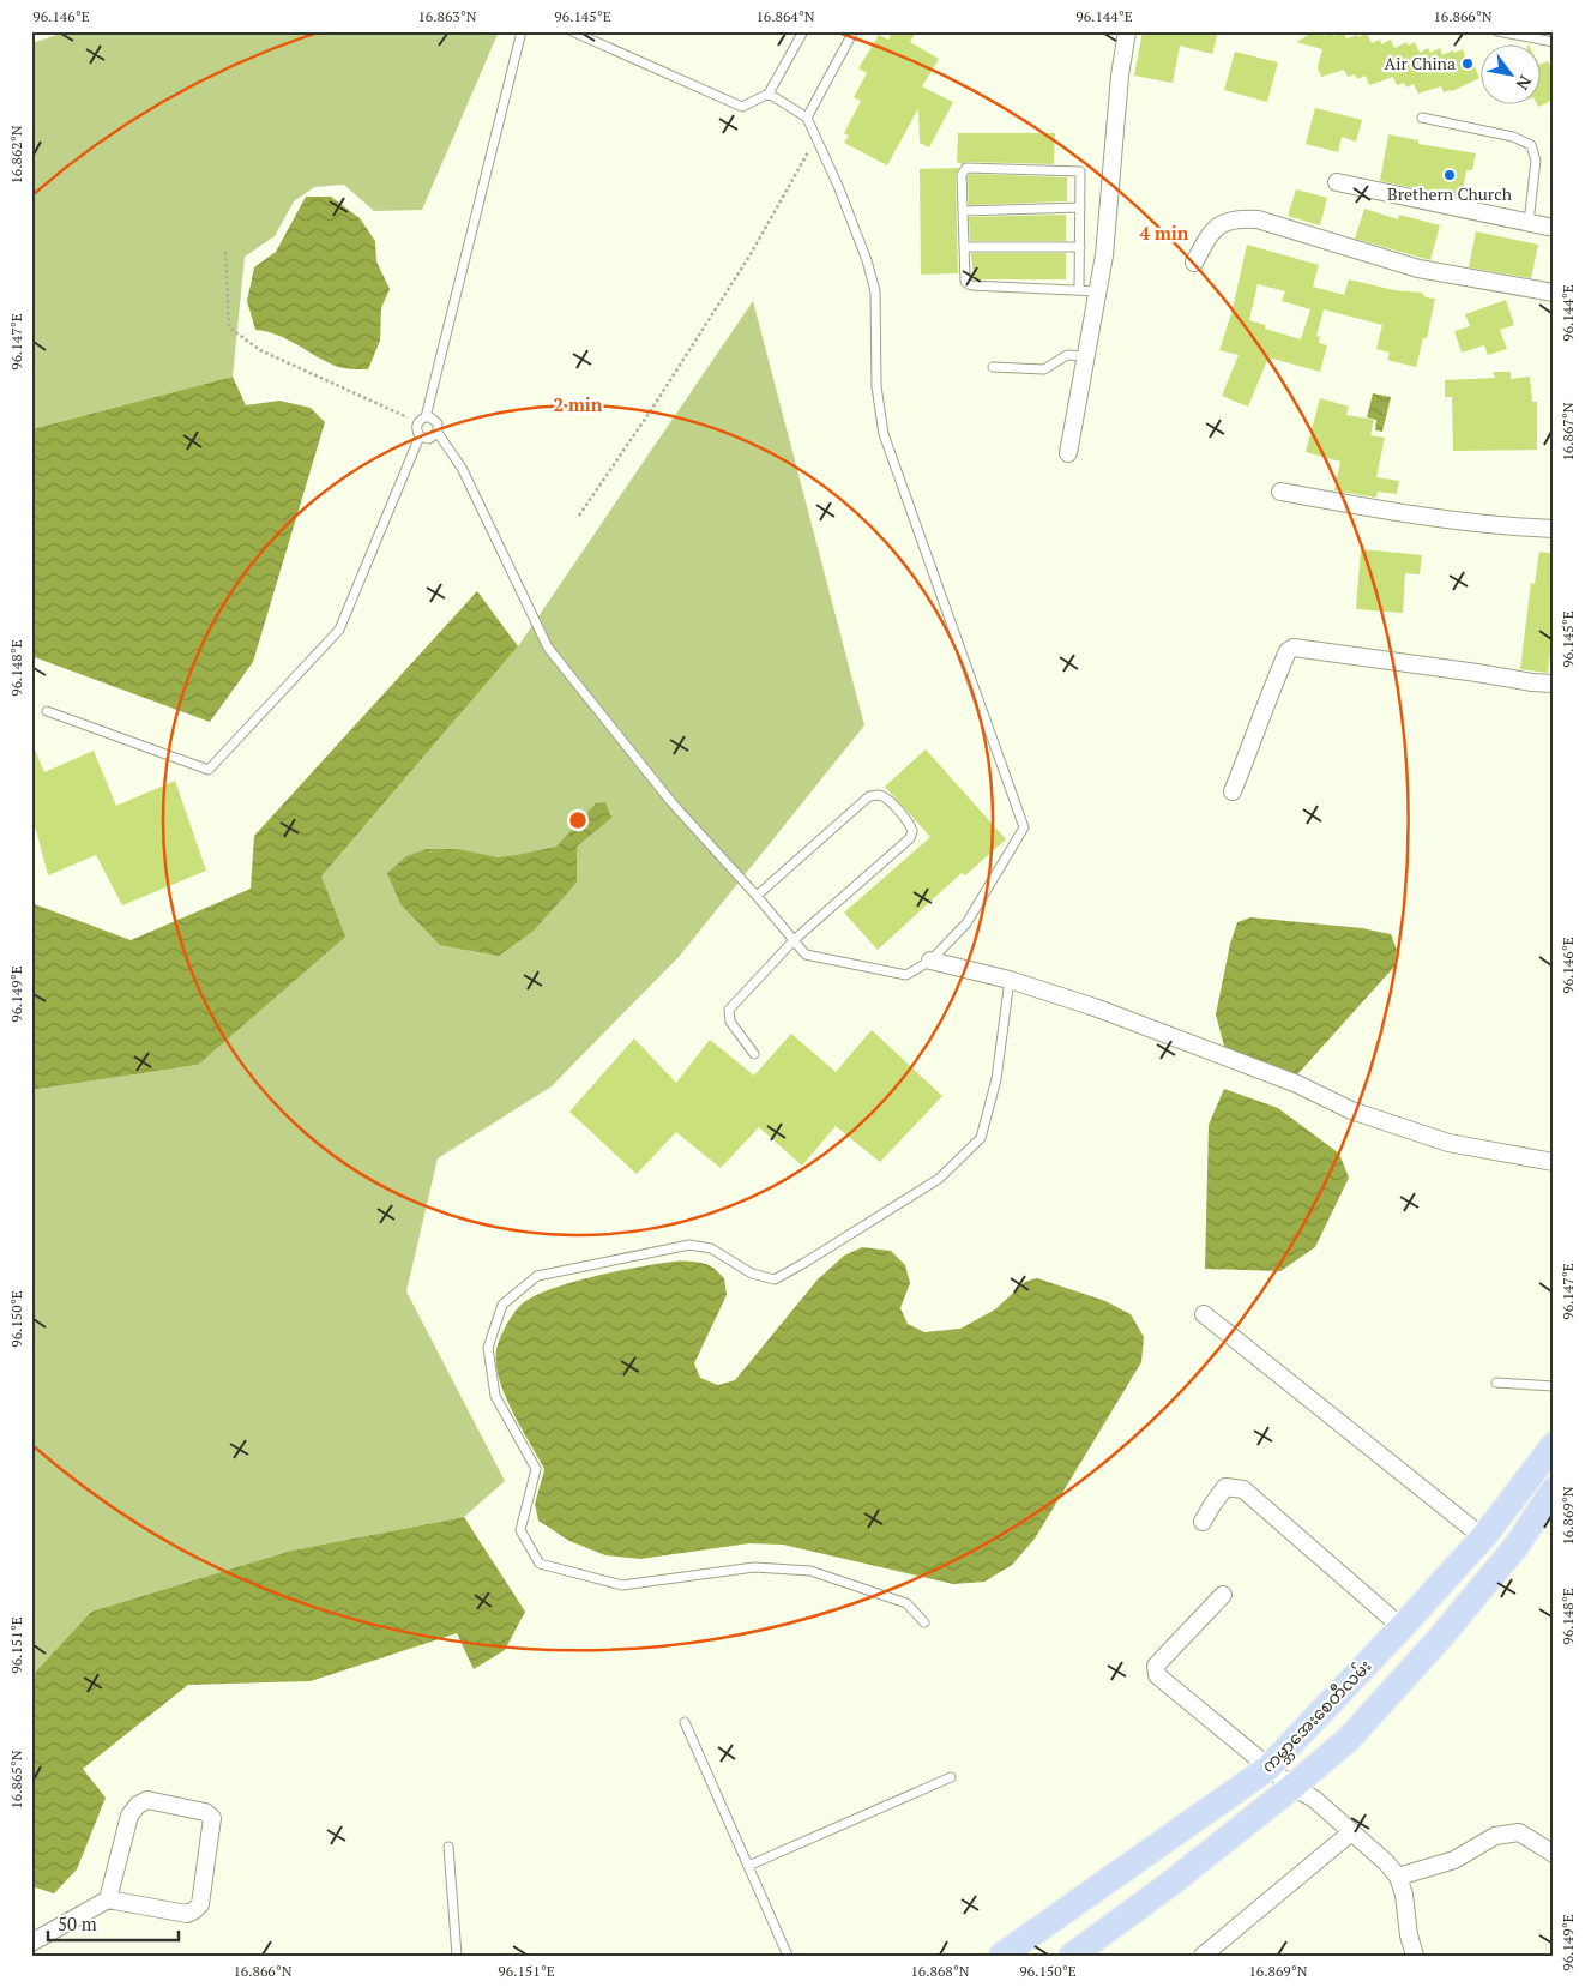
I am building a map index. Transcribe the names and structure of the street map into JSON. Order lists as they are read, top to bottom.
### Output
{
  "streets": {
    "main road": ["ကမ္ဘာအေးစေတီလမ်း"]
  },
  "places": ["Air China", "Brethern Church"],
  "scale_bar": "50 m",
  "north": "bottom right",
  "coordinates": [
    "96.146°E",
    "16.863°N",
    "96.145°E",
    "16.864°N",
    "96.144°E",
    "16.866°N",
    "16.862°N",
    "96.147°E",
    "16.867°N",
    "96.148°E",
    "96.149°E",
    "96.150°E",
    "16.869°N",
    "96.151°E",
    "16.865°N",
    "16.868°N"
  ],
  "rings": ["4 min", "2 min"]
}
